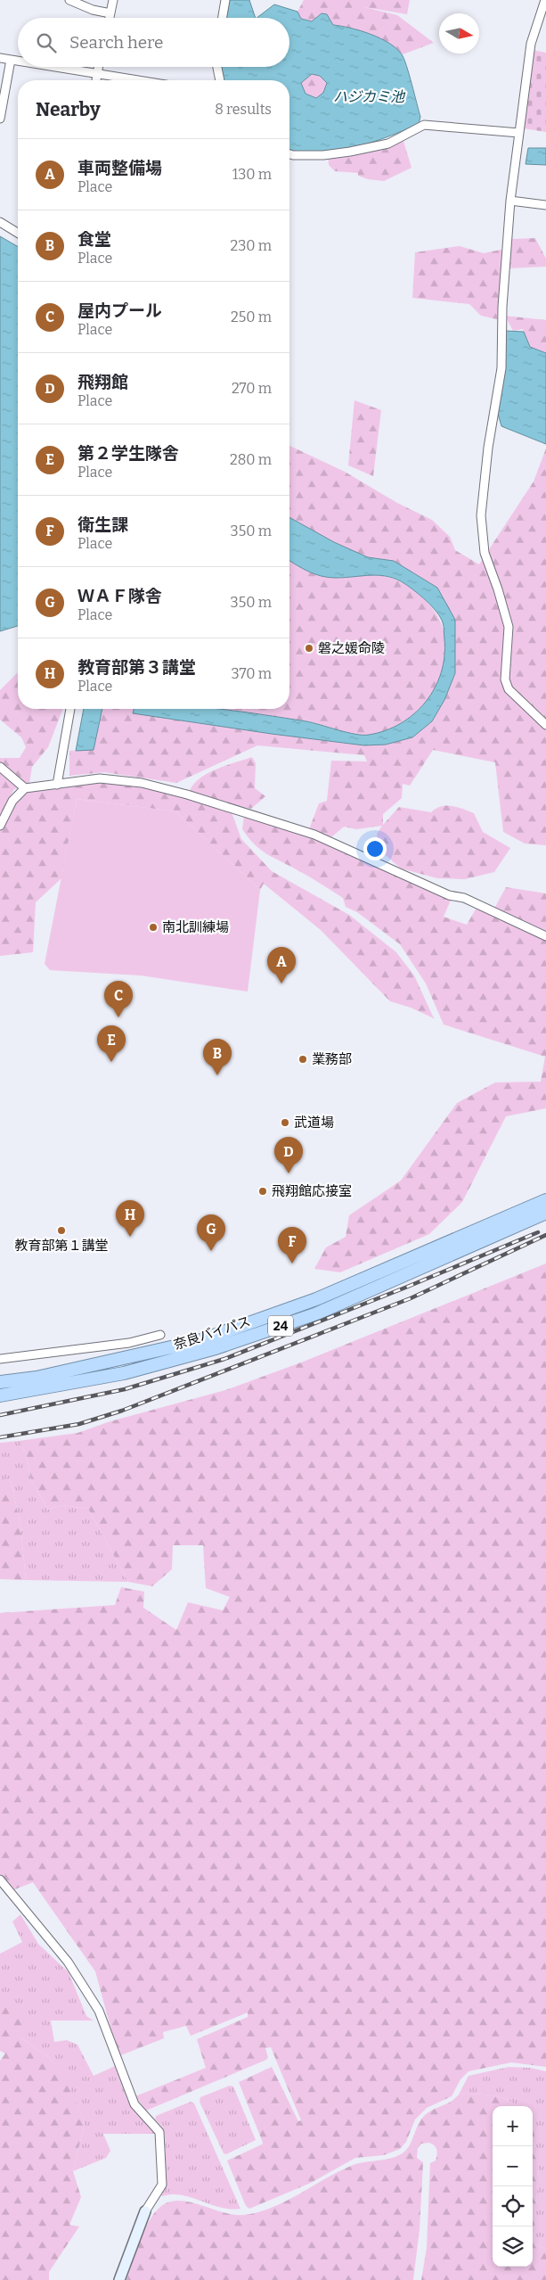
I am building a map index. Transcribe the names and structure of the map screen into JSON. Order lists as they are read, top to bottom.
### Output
{
  "streets": {
    "highway": ["24", "奈良バイパス"]
  },
  "water": ["ハジカミ池"],
  "places": [
    "磐之媛命陵",
    "南北訓練場",
    "業務部",
    "武道場",
    "飛翔館応接室",
    "教育部第１講堂"
  ],
  "north": "right",
  "page": {
    "search": "Search here",
    "heading": ["Nearby", "8 results"],
    "list": [
      {
        "mark": "A",
        "name": "車両整備場",
        "note": "Place",
        "value": "130 m"
      },
      {
        "mark": "B",
        "name": "食堂",
        "note": "Place",
        "value": "230 m"
      },
      {
        "mark": "C",
        "name": "屋内プール",
        "note": "Place",
        "value": "250 m"
      },
      {
        "mark": "D",
        "name": "飛翔館",
        "note": "Place",
        "value": "270 m"
      },
      {
        "mark": "E",
        "name": "第２学生隊舎",
        "note": "Place",
        "value": "280 m"
      },
      {
        "mark": "F",
        "name": "衛生課",
        "note": "Place",
        "value": "350 m"
      },
      {
        "mark": "G",
        "name": "ＷＡＦ隊舎",
        "note": "Place",
        "value": "350 m"
      },
      {
        "mark": "H",
        "name": "教育部第３講堂",
        "note": "Place",
        "value": "370 m"
      }
    ],
    "pins": [
      "A",
      "C",
      "E",
      "B",
      "D",
      "H",
      "G",
      "F"
    ],
    "map_buttons": ["+", "−"]
  }
}
